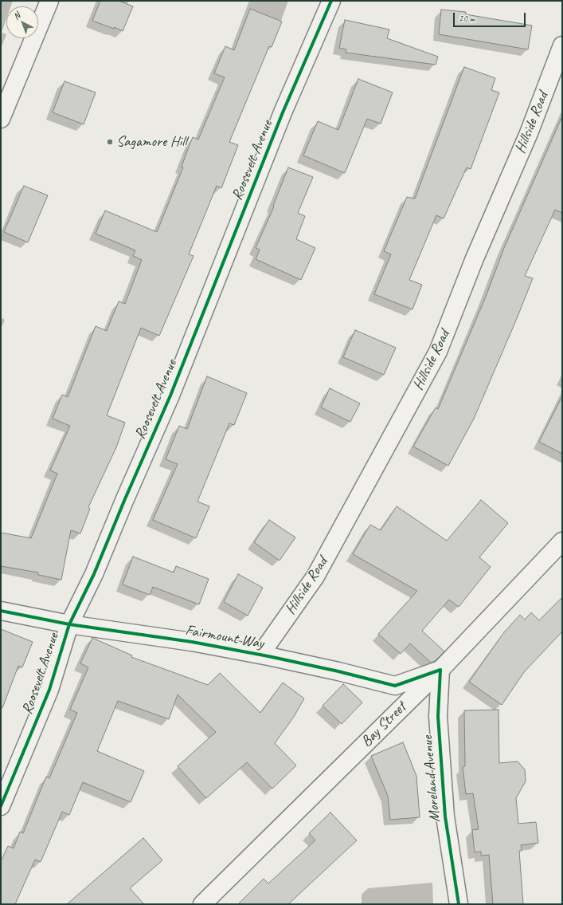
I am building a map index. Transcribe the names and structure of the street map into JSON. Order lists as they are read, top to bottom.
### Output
{
  "streets": {
    "street": [
      "Hillside Road",
      "Roosevelt Avenue",
      "Fairmount Way",
      "Bay Street",
      "Moreland Avenue"
    ]
  },
  "crossings": [
    ["Hillside Road", "Fairmount Way"],
    ["Roosevelt Avenue", "Fairmount Way"],
    ["Fairmount Way", "Bay Street"],
    ["Fairmount Way", "Moreland Avenue"],
    ["Bay Street", "Moreland Avenue"]
  ],
  "places": ["Sagamore Hill"],
  "scale_bar": "20 m",
  "north": "top left"
}
